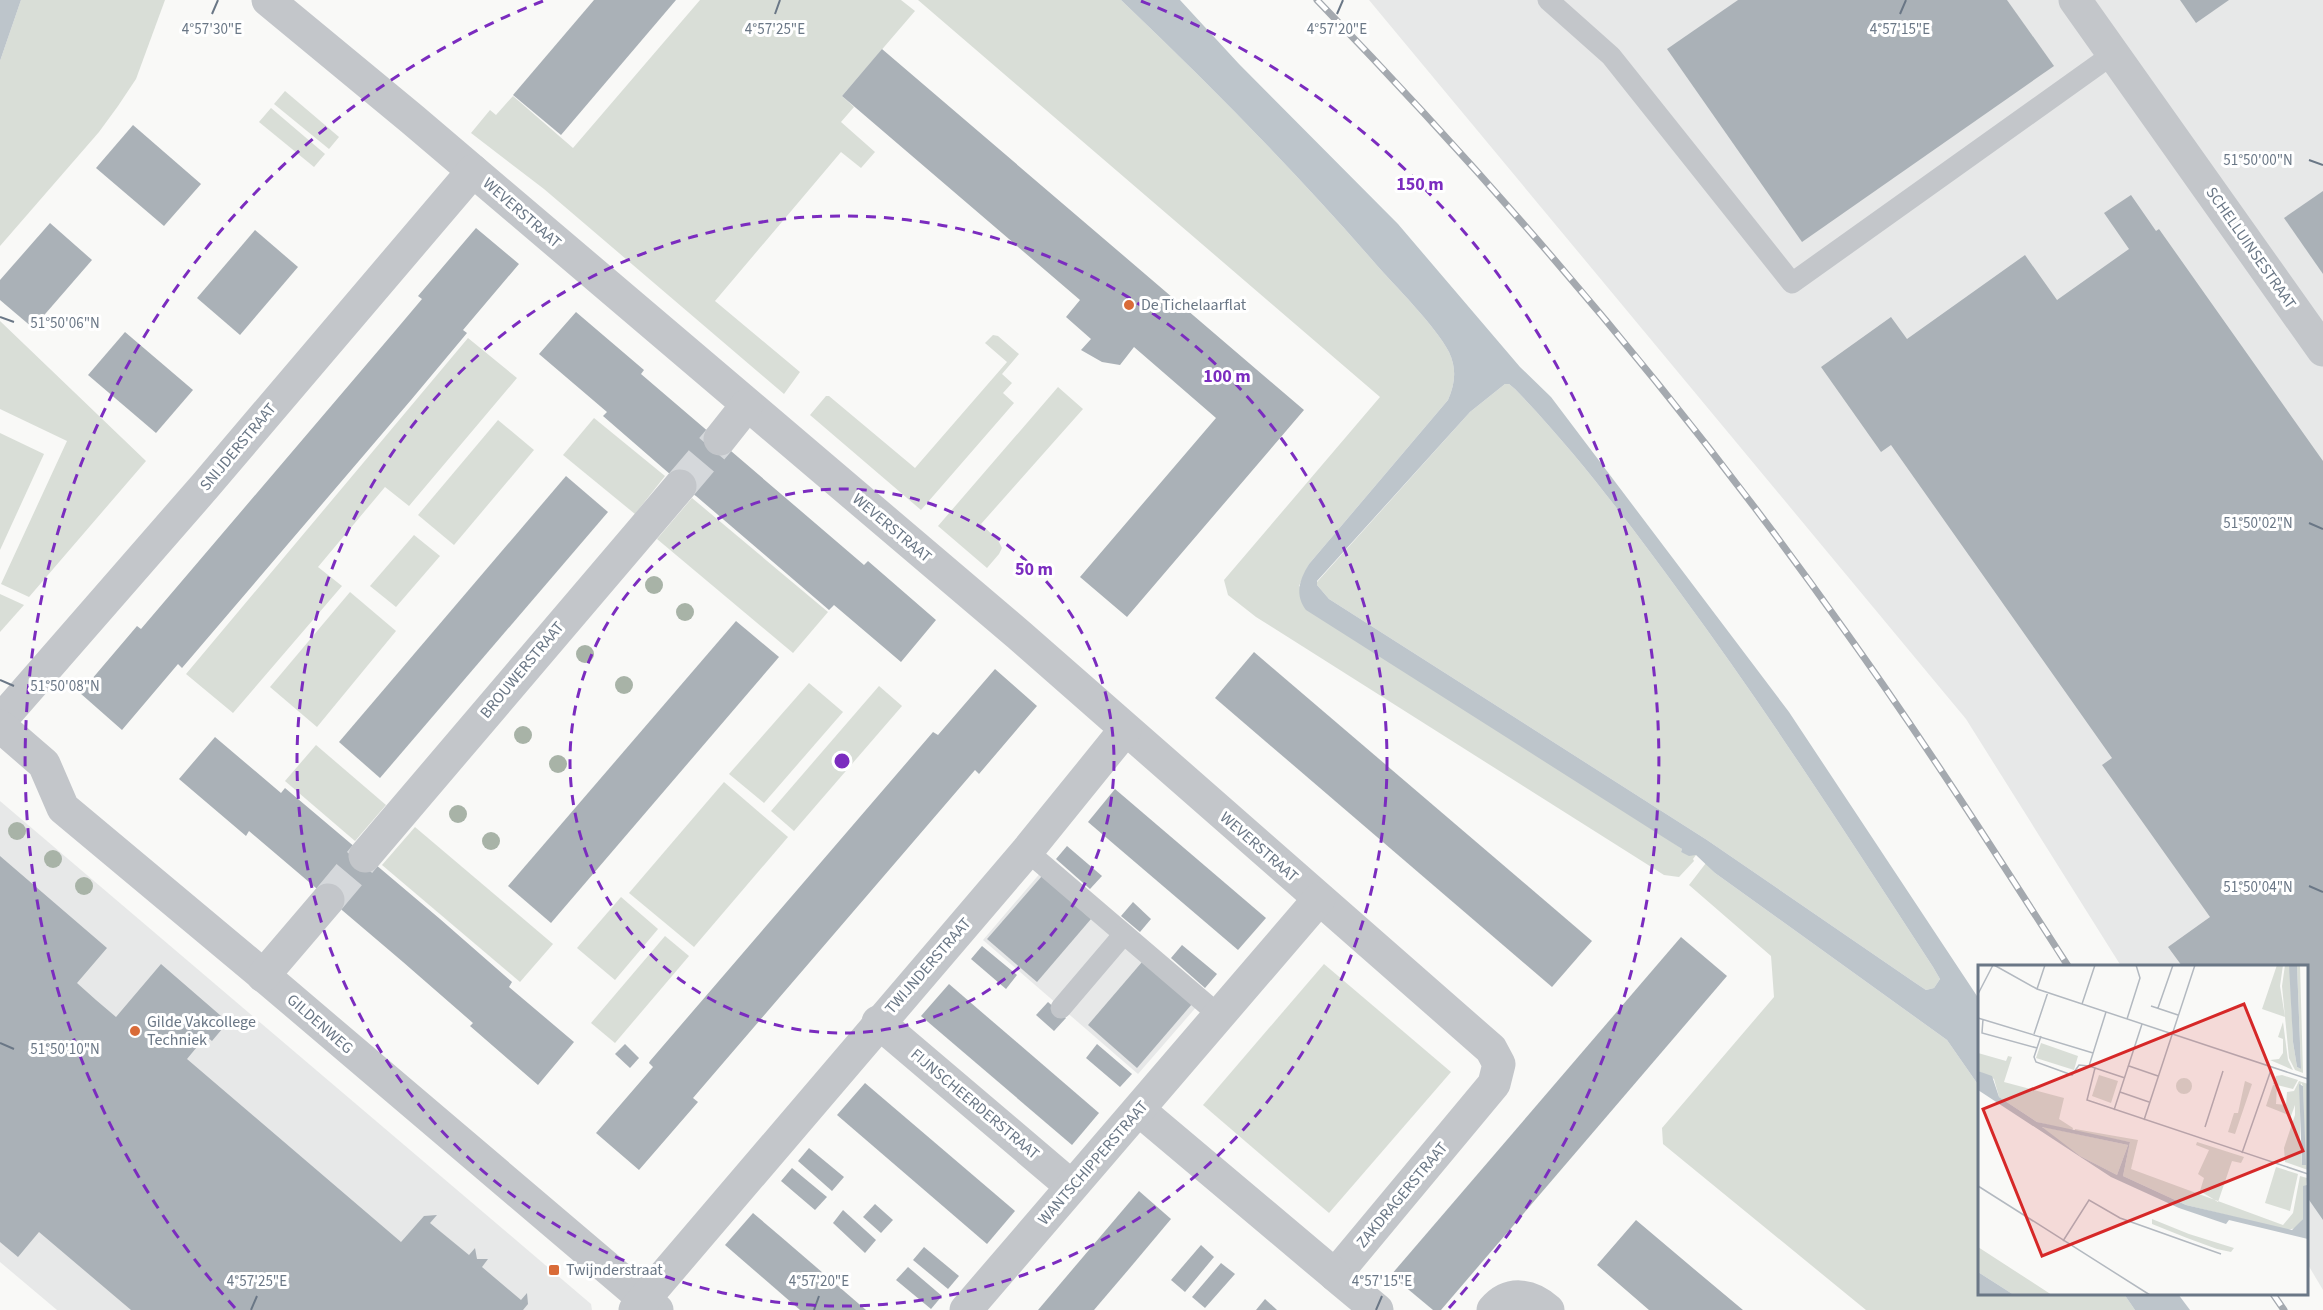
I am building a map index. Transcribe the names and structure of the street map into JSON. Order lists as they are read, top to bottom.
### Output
{
  "streets": {
    "street": [
      "WEVERSTRAAT",
      "SCHELLUINSESTRAAT",
      "SNIJDERSTRAAT",
      "BROUWERSTRAAT",
      "TWIJNDERSTRAAT",
      "GILDENWEG",
      "FIJNSCHEERDERSTRAAT",
      "WANTSCHIPPERSTRAAT",
      "ZAKDRAGERSTRAAT"
    ]
  },
  "crossings": [
    ["WEVERSTRAAT", "SNIJDERSTRAAT"],
    ["WEVERSTRAAT", "TWIJNDERSTRAAT"],
    ["WEVERSTRAAT", "WANTSCHIPPERSTRAAT"],
    ["WEVERSTRAAT", "ZAKDRAGERSTRAAT"],
    ["TWIJNDERSTRAAT", "GILDENWEG"],
    ["TWIJNDERSTRAAT", "FIJNSCHEERDERSTRAAT"],
    ["FIJNSCHEERDERSTRAAT", "WANTSCHIPPERSTRAAT"]
  ],
  "places": {
    "other": ["De Tichelaarflat", "Gilde Vakcollege Techniek"],
    "transit": ["Twijnderstraat"]
  },
  "coordinates": [
    "4°57'30\"E",
    "4°57'25\"E",
    "4°57'20\"E",
    "4°57'15\"E",
    "51°50'00\"N",
    "51°50'06\"N",
    "51°50'02\"N",
    "51°50'08\"N",
    "51°50'04\"N",
    "51°50'10\"N"
  ],
  "rings": ["150 m", "100 m", "50 m"]
}
